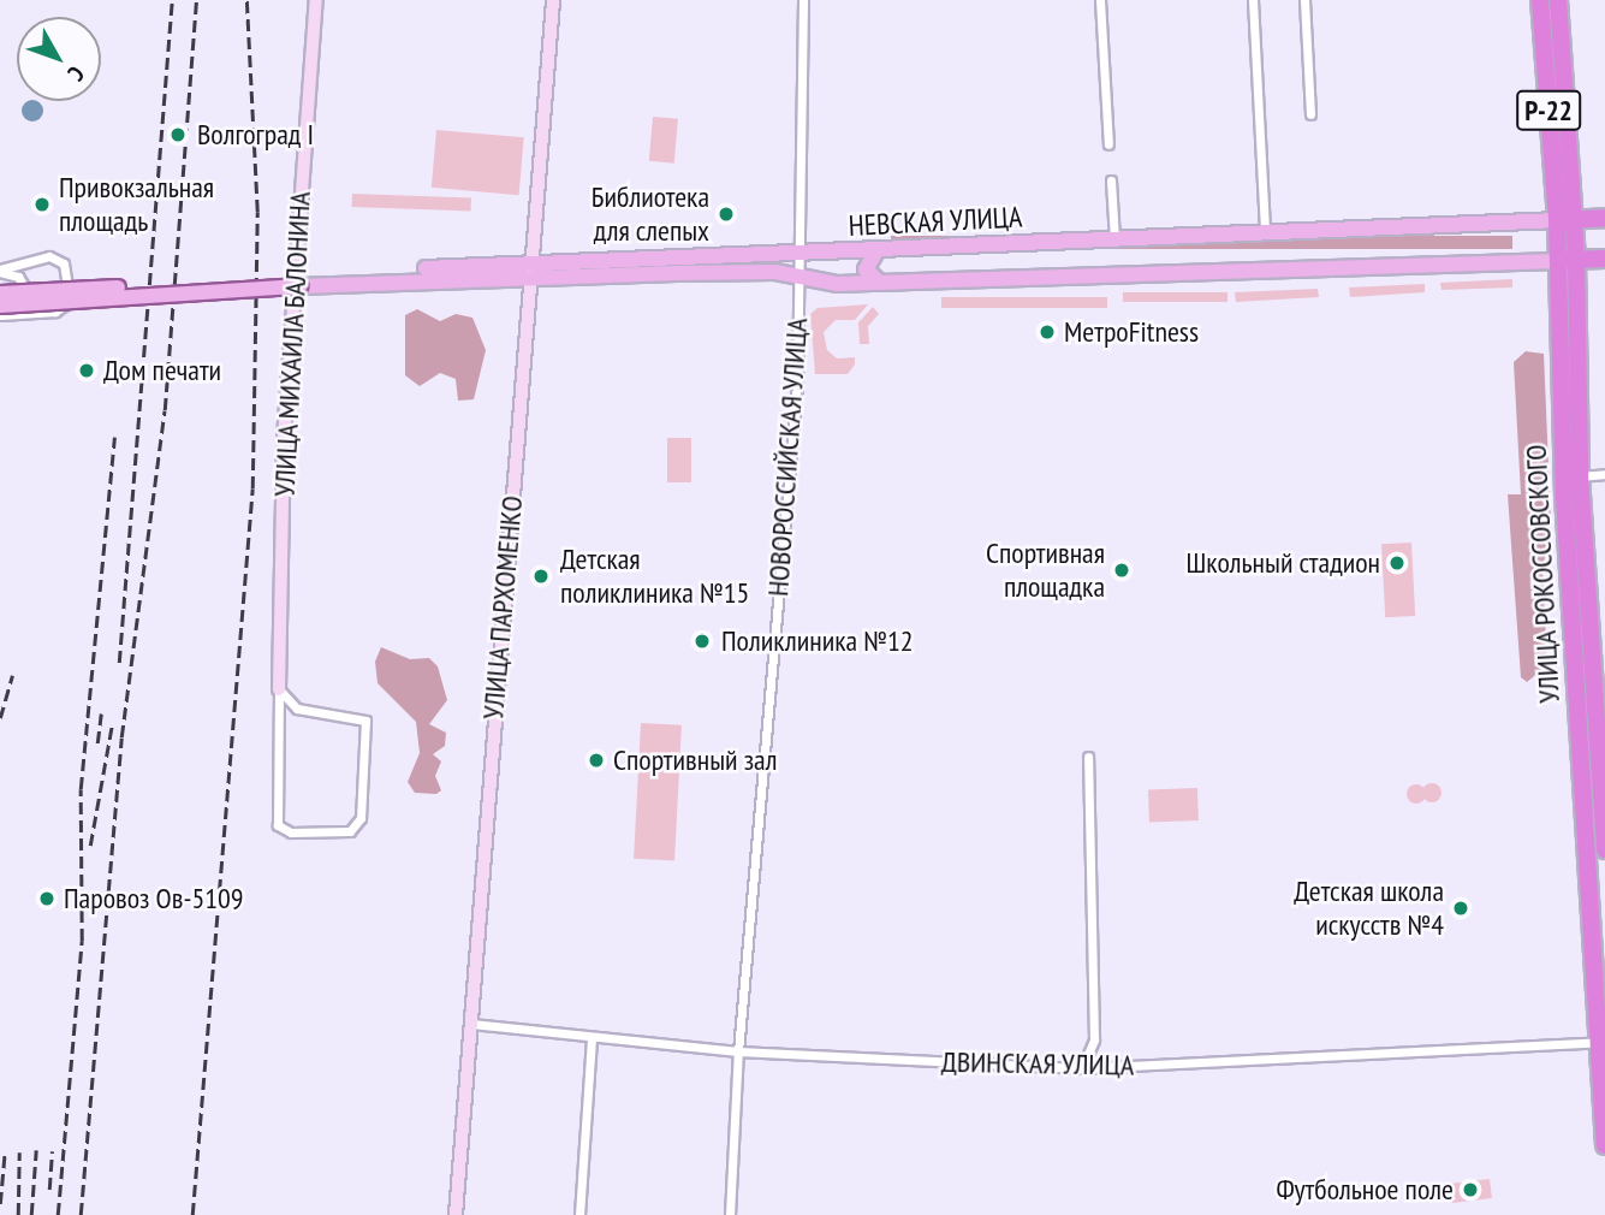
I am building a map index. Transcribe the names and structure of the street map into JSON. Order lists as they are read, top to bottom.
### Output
{
  "streets": {
    "highway": ["Р-22", "УЛИЦА РОКОССОВСКОГО"],
    "main road": ["НЕВСКАЯ УЛИЦА"],
    "street": [
      "УЛИЦА МИХАИЛА БАЛОНИНА",
      "НОВОРОССИЙСКАЯ УЛИЦА",
      "УЛИЦА ПАРХОМЕНКО",
      "ДВИНСКАЯ УЛИЦА"
    ]
  },
  "crossings": [
    ["НЕВСКАЯ УЛИЦА", "НОВОРОССИЙСКАЯ УЛИЦА"],
    ["НЕВСКАЯ УЛИЦА", "УЛИЦА РОКОССОВСКОГО"],
    ["НЕВСКАЯ УЛИЦА", "УЛИЦА ПАРХОМЕНКО"],
    ["НОВОРОССИЙСКАЯ УЛИЦА", "ДВИНСКАЯ УЛИЦА"],
    ["УЛИЦА РОКОССОВСКОГО", "ДВИНСКАЯ УЛИЦА"],
    ["УЛИЦА ПАРХОМЕНКО", "ДВИНСКАЯ УЛИЦА"]
  ],
  "places": [
    "Волгоград I",
    "Привокзальная площадь",
    "Библиотека для слепых",
    "МетроFitness",
    "Дом печати",
    "Школьный стадион",
    "Спортивная площадка",
    "Детская поликлиника №15",
    "Поликлиника №12",
    "Спортивный зал",
    "Паровоз Ов-5109",
    "Детская школа искусств №4",
    "Футбольное поле"
  ],
  "north": "bottom right"
}
